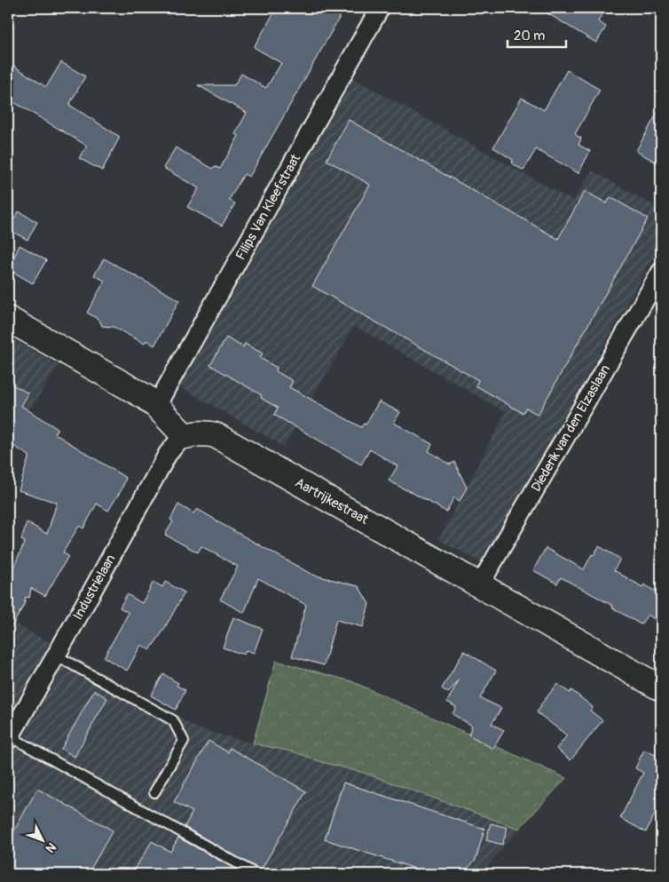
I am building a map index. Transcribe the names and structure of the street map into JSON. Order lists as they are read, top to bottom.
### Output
{
  "streets": {
    "street": [
      "Filips Van Kleefstraat",
      "Diederik van den Elzaslaan",
      "Aartrijkestraat",
      "Industrielaan"
    ]
  },
  "crossings": [
    ["Diederik van den Elzaslaan", "Aartrijkestraat"],
    ["Aartrijkestraat", "Industrielaan"]
  ],
  "scale_bar": "20 m",
  "north": "bottom right"
}
